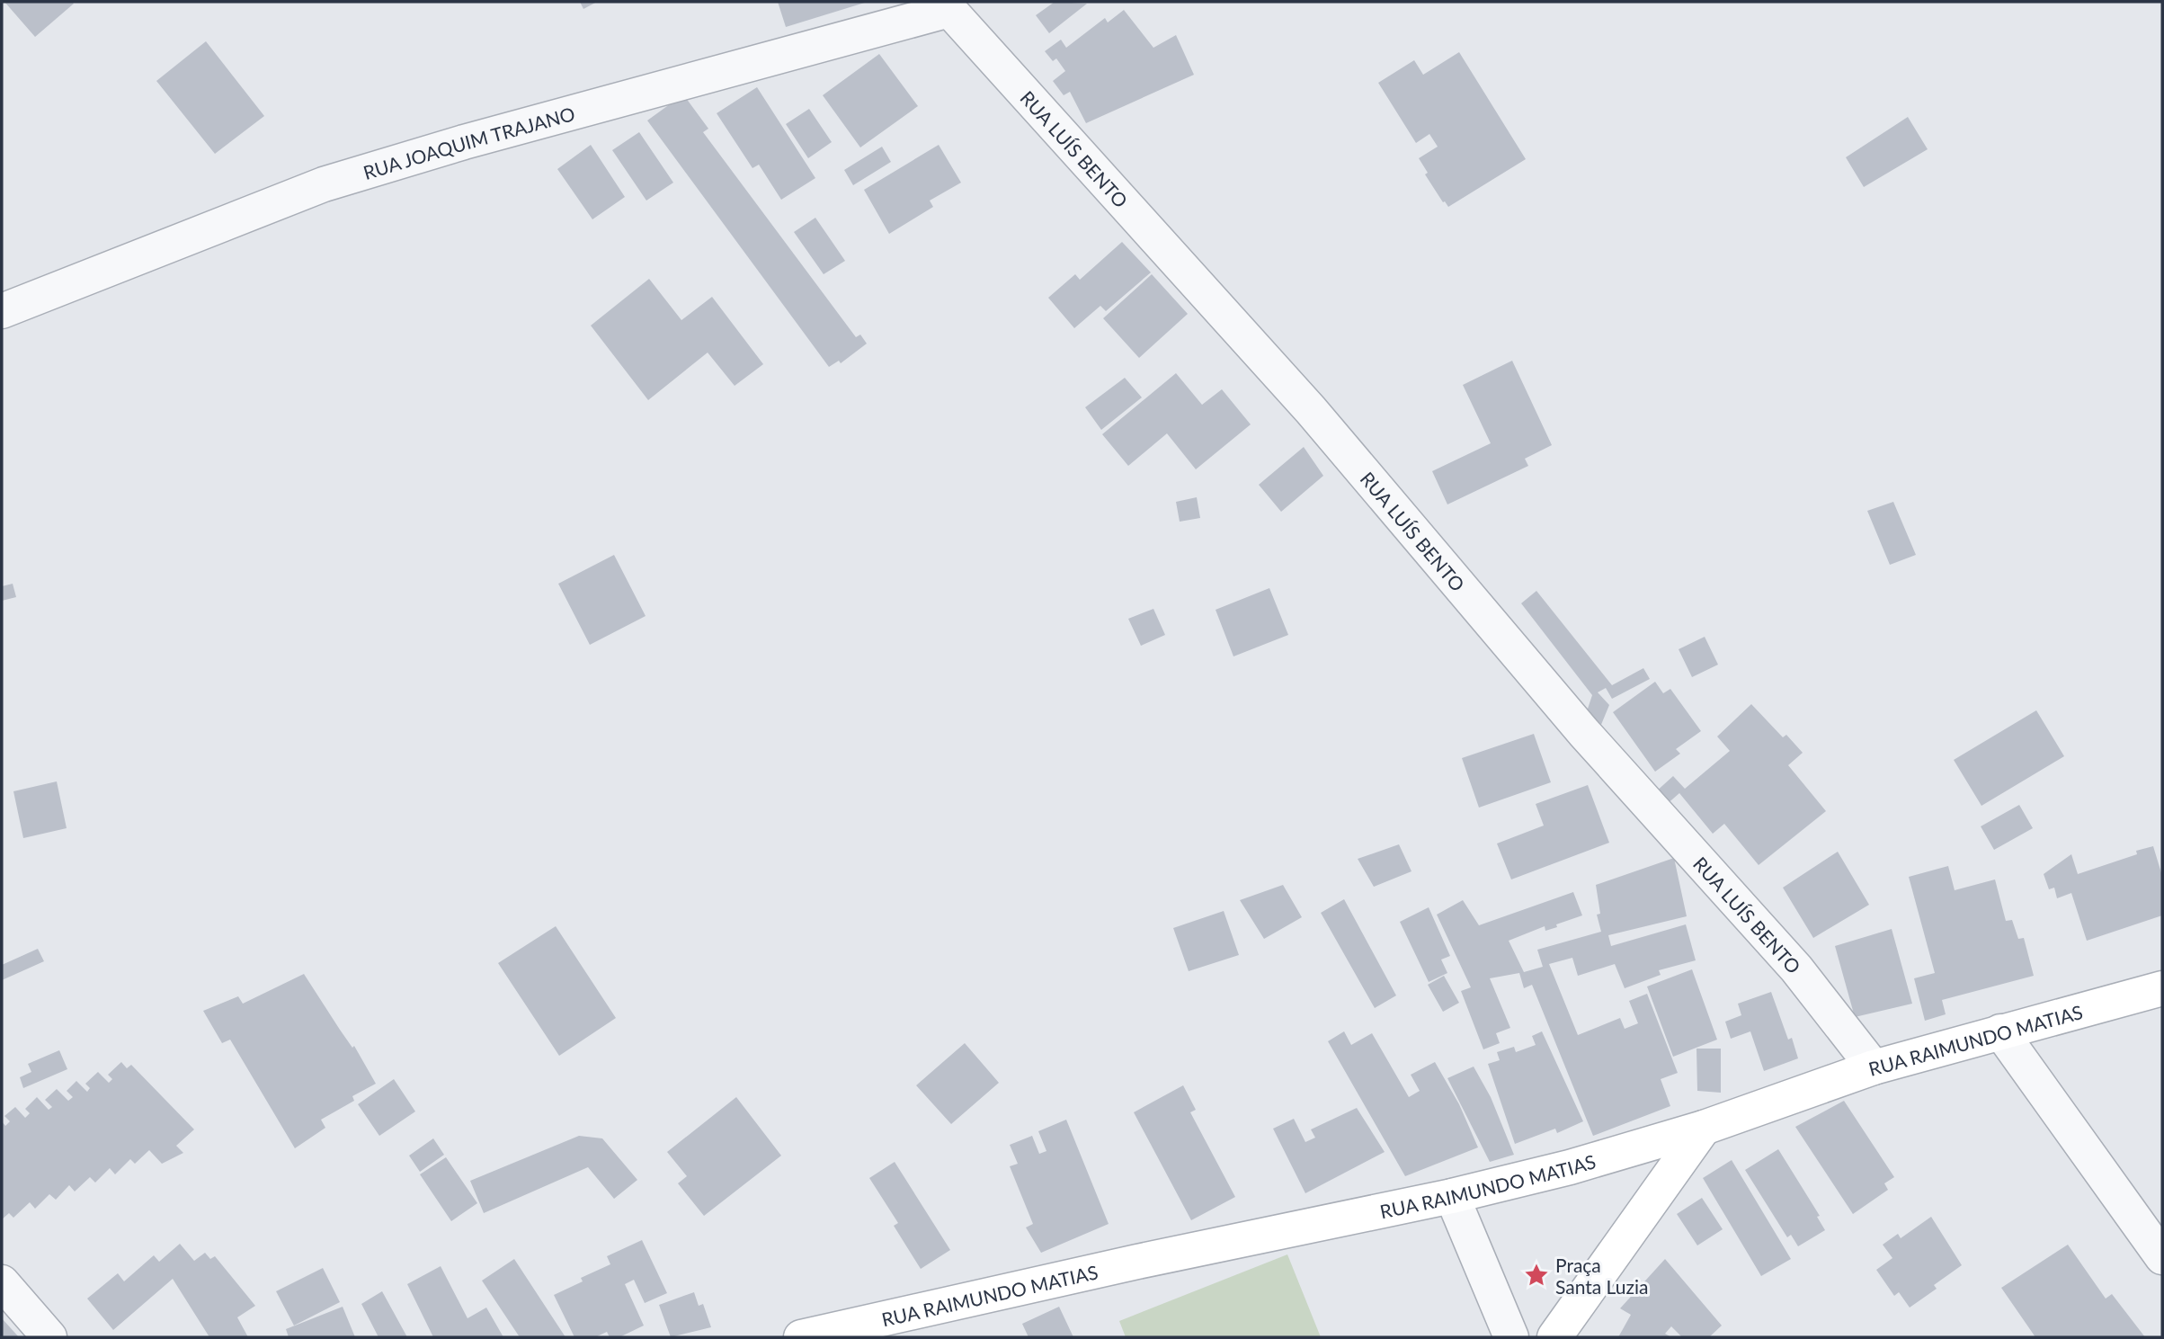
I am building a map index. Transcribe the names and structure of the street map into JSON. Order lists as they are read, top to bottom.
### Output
{
  "streets": {
    "street": ["RUA JOAQUIM TRAJANO", "RUA LUÍS BENTO", "RUA RAIMUNDO MATIAS"]
  },
  "crossings": [
    ["RUA JOAQUIM TRAJANO", "RUA LUÍS BENTO"],
    ["RUA LUÍS BENTO", "RUA RAIMUNDO MATIAS"]
  ],
  "places": {
    "place": ["Praça Santa Luzia"]
  }
}
